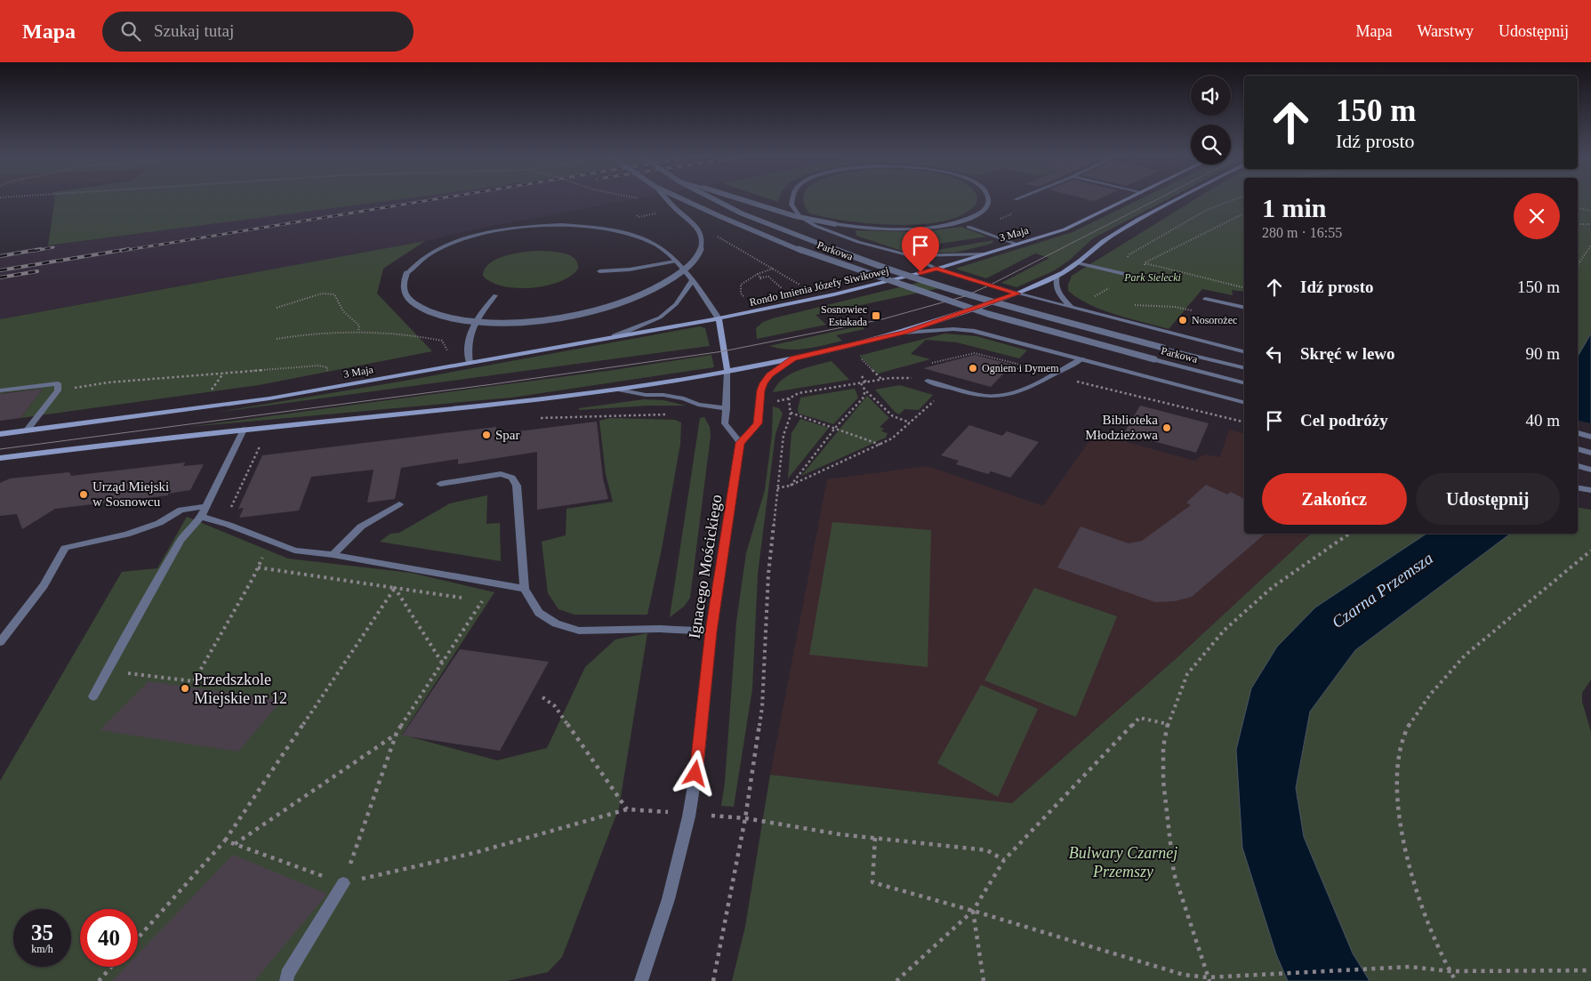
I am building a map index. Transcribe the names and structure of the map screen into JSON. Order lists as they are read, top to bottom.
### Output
{
  "streets": {
    "main road": ["3 Maja", "Rondo Imienia Józefy Siwikowej"],
    "street": ["Parkowa", "Ignacego Mościckiego"]
  },
  "crossings": [
    ["3 Maja", "Rondo Imienia Józefy Siwikowej"]
  ],
  "water": ["Czarna Przemsza"],
  "parks": ["Park Sielecki", "Bulwary Czarnej Przemszy"],
  "places": {
    "transit": ["Sosnowiec Estakada"],
    "other": [
      "Nosorożec",
      "Ogniem i Dymem",
      "Biblioteka Młodzieżowa",
      "Spar",
      "Urząd Miejski w Sosnowcu",
      "Przedszkole Miejskie nr 12"
    ]
  },
  "page": {
    "header": "Mapa",
    "search": "Szukaj tutaj",
    "nav": ["Mapa", "Warstwy", "Udostępnij"],
    "turn": ["150 m", "Idź prosto"],
    "heading": ["1 min", "280 m · 16:55"],
    "list": [
      {
        "name": "Idź prosto",
        "value": "150 m"
      },
      {
        "name": "Skręć w lewo",
        "value": "90 m"
      },
      {
        "name": "Cel podróży",
        "value": "40 m"
      }
    ],
    "buttons": ["Zakończ", "Udostępnij"],
    "speed": "35 km/h",
    "limit": "40"
  }
}
